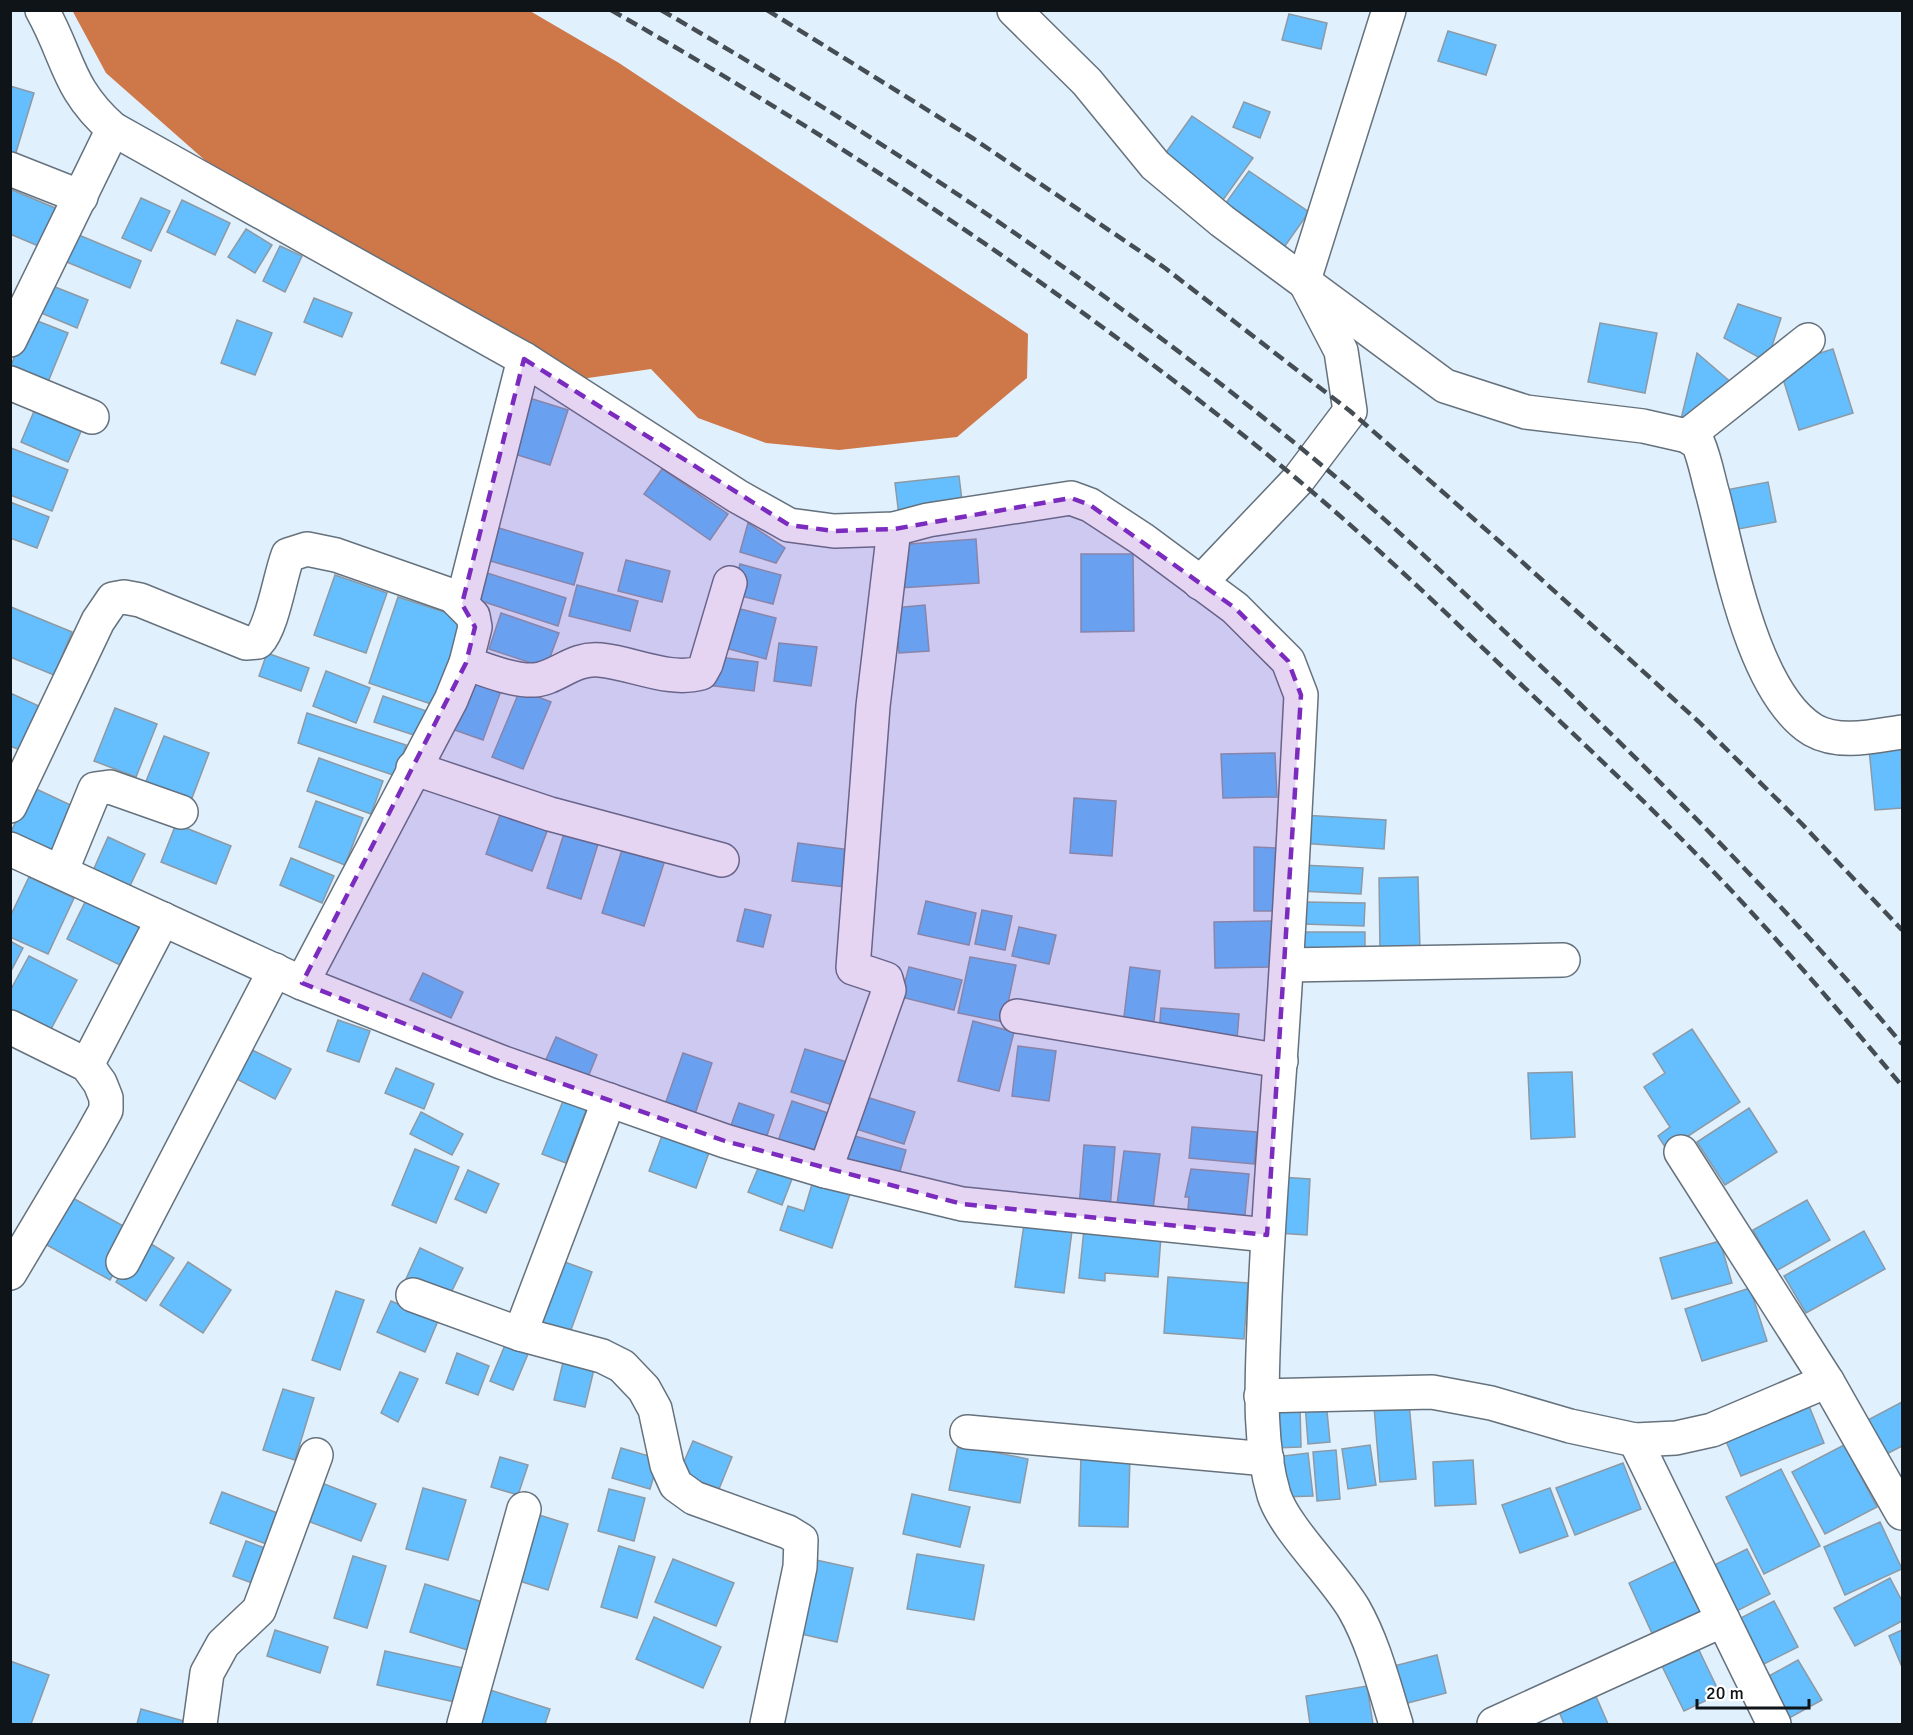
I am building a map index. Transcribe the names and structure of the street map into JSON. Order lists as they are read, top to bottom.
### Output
{
  "scale_bar": "20 m"
}
